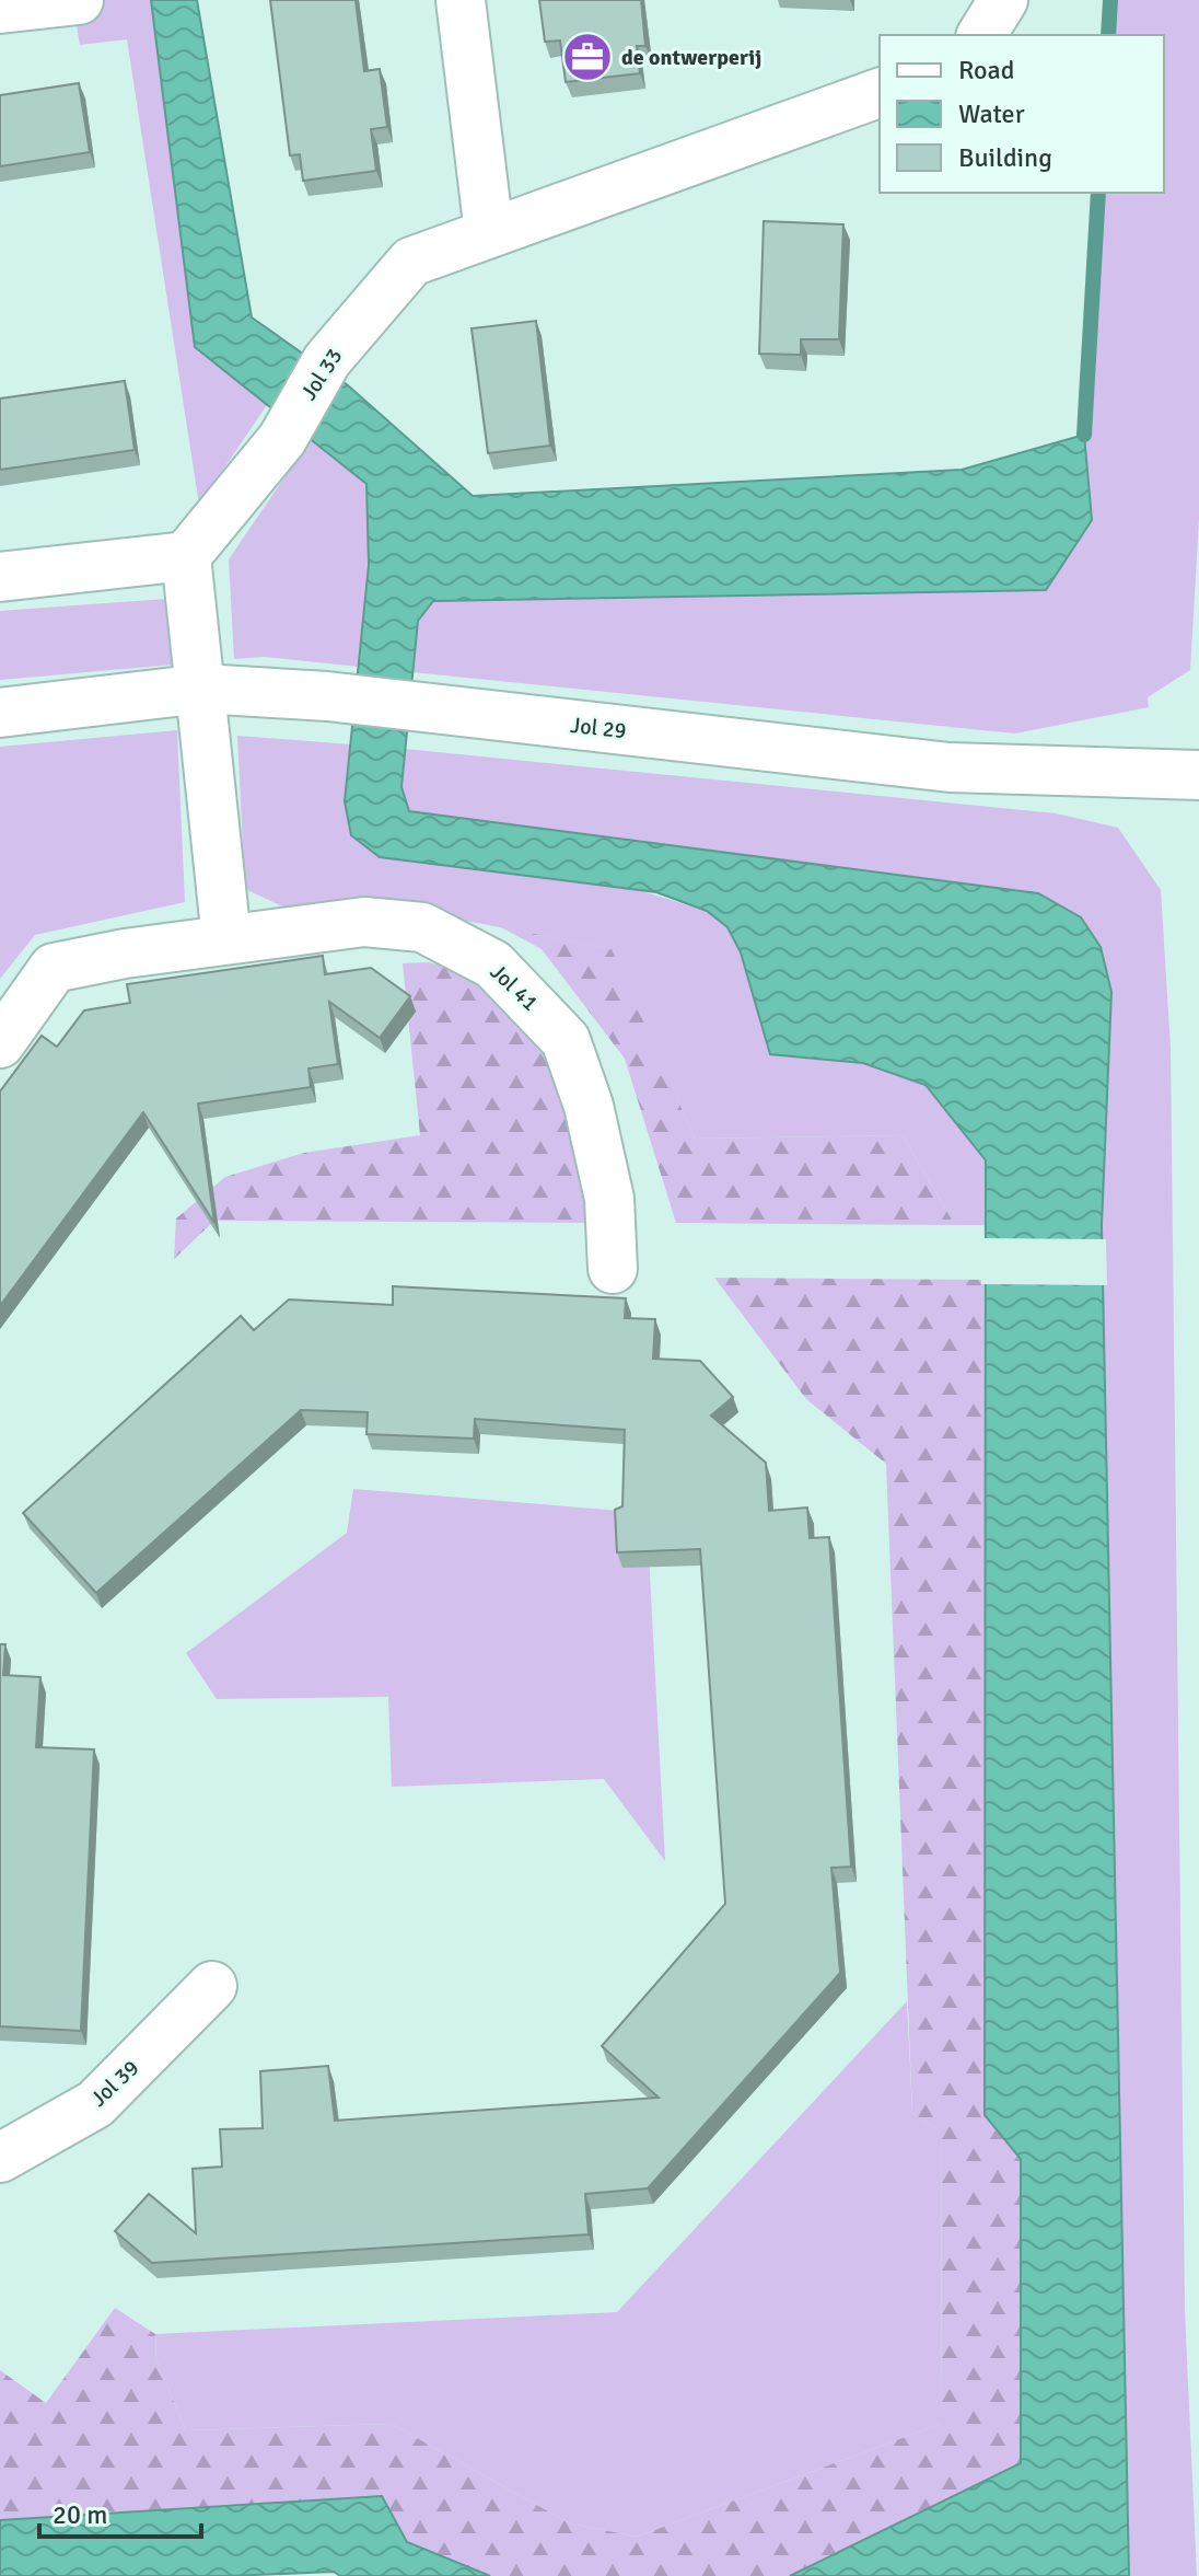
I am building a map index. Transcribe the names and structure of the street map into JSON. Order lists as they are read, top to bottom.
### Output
{
  "streets": {
    "street": [
      "Jol 33",
      "Jol 29",
      "Jol 41",
      "Jol 39"
    ]
  },
  "places": {
    "office": ["de ontwerperij"]
  },
  "legend": ["Road", "Water", "Building"],
  "scale_bar": "20 m"
}
